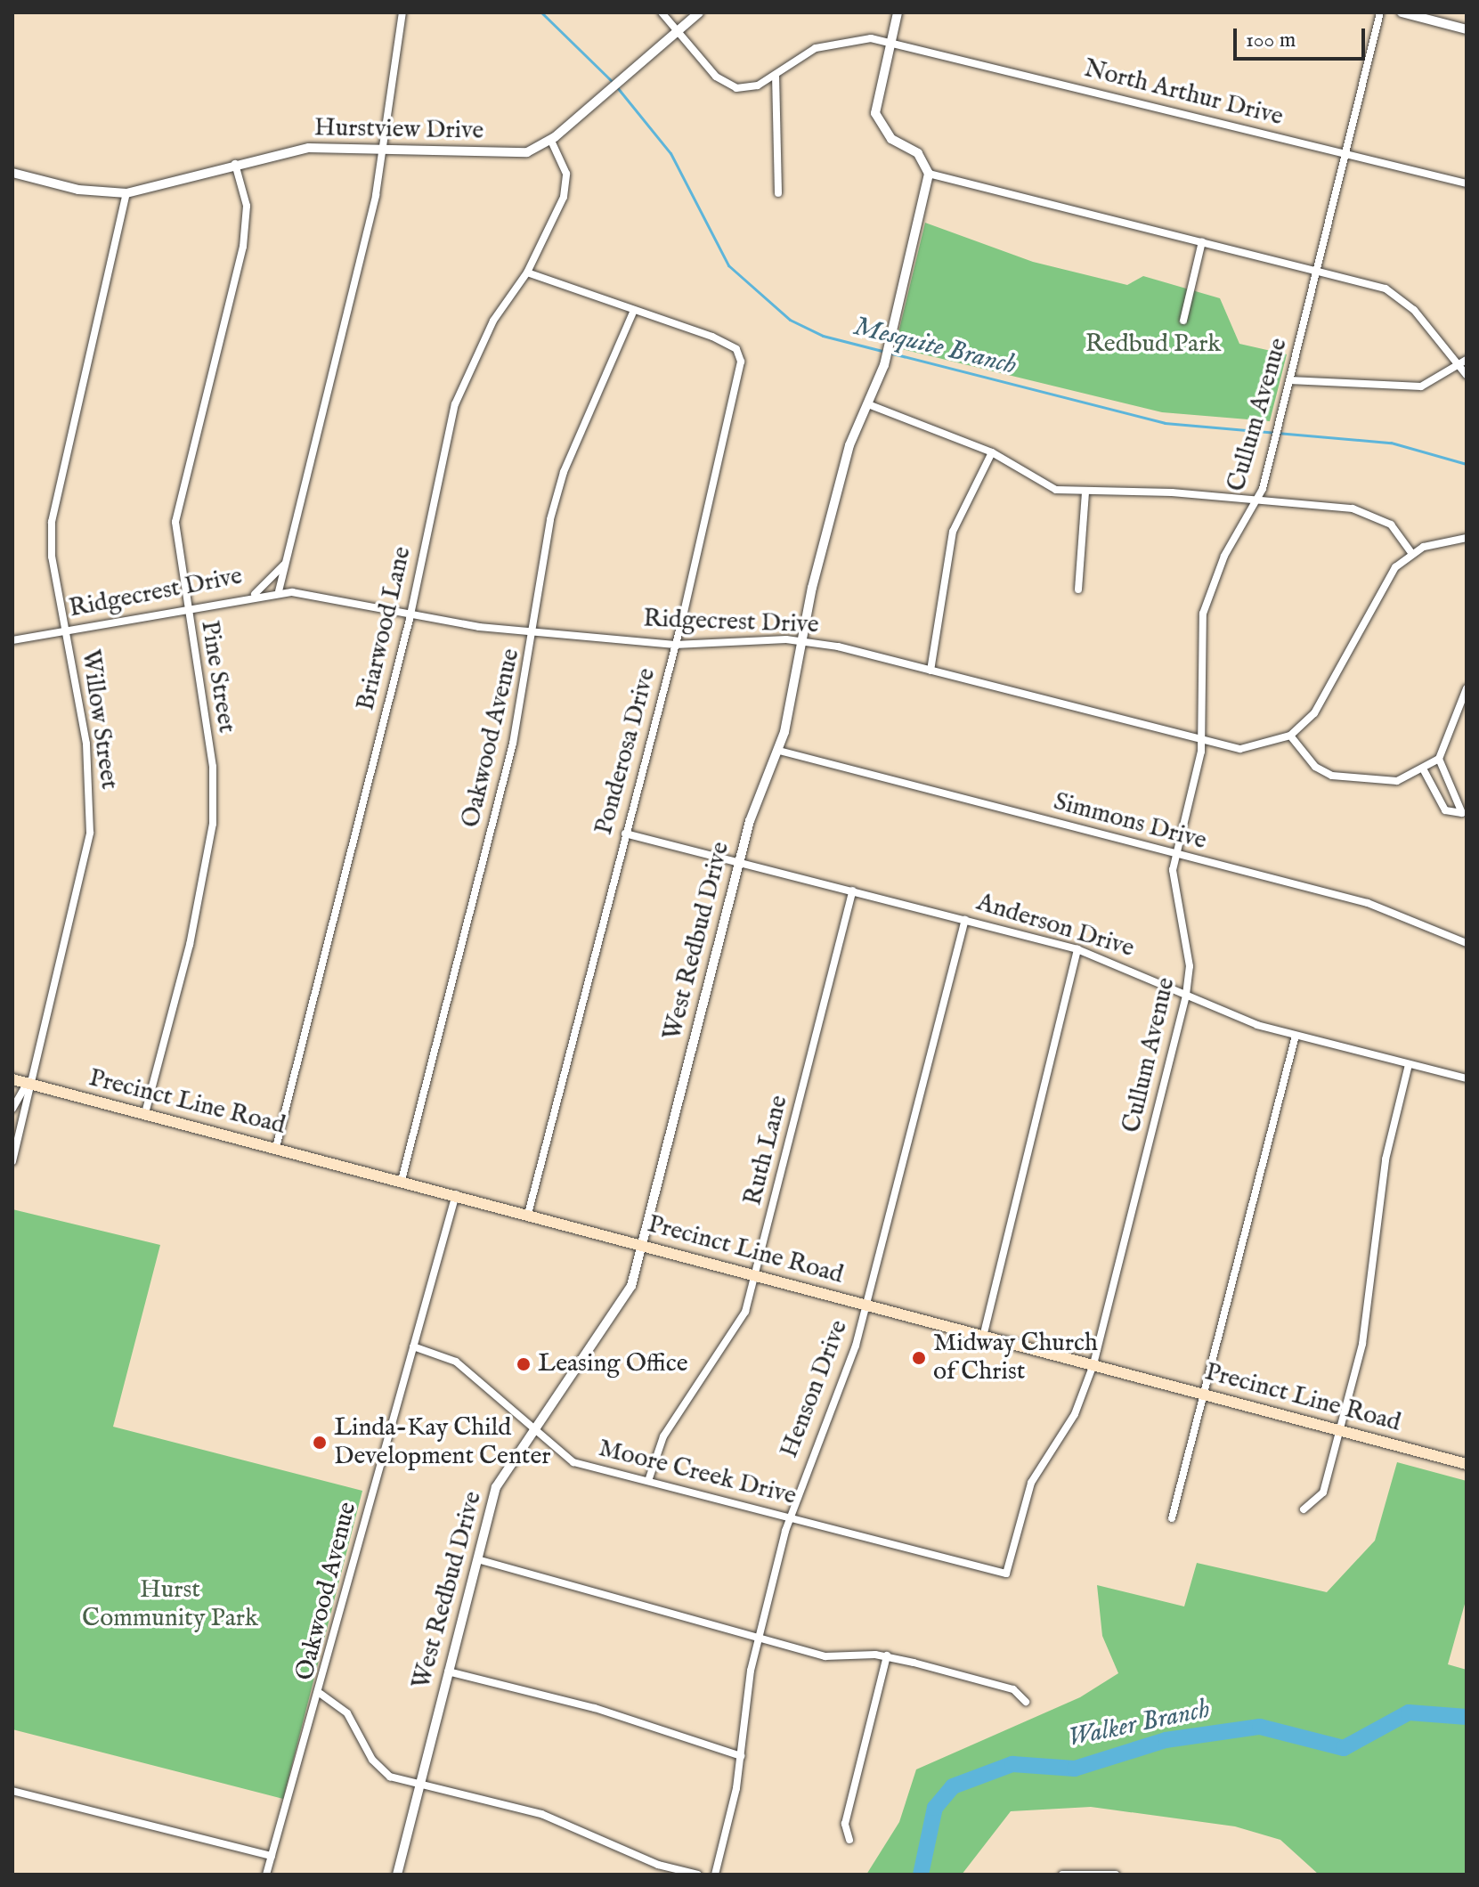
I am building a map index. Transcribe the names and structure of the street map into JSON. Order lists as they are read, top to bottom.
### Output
{
  "streets": {
    "main road": ["Precinct Line Road"],
    "street": [
      "North Arthur Drive",
      "Hurstview Drive",
      "Cullum Avenue",
      "Ridgecrest Drive",
      "Briarwood Lane",
      "Pine Street",
      "Willow Street",
      "Oakwood Avenue",
      "Ponderosa Drive",
      "Simmons Drive",
      "Anderson Drive",
      "West Redbud Drive",
      "Ruth Lane",
      "Henson Drive",
      "Moore Creek Drive"
    ]
  },
  "crossings": [
    ["North Arthur Drive", "Hurstview Drive"],
    ["North Arthur Drive", "Cullum Avenue"],
    ["Hurstview Drive", "Briarwood Lane"],
    ["Hurstview Drive", "Pine Street"],
    ["Hurstview Drive", "Willow Street"],
    ["Cullum Avenue", "Ridgecrest Drive"],
    ["Cullum Avenue", "Simmons Drive"],
    ["Cullum Avenue", "Anderson Drive"],
    ["Cullum Avenue", "Precinct Line Road"],
    ["Cullum Avenue", "Moore Creek Drive"],
    ["Ridgecrest Drive", "Briarwood Lane"],
    ["Ridgecrest Drive", "Pine Street"],
    ["Ridgecrest Drive", "Willow Street"],
    ["Ridgecrest Drive", "Oakwood Avenue"],
    ["Ridgecrest Drive", "Ponderosa Drive"],
    ["Ridgecrest Drive", "West Redbud Drive"],
    ["Briarwood Lane", "Ponderosa Drive"],
    ["Briarwood Lane", "Precinct Line Road"],
    ["Pine Street", "Precinct Line Road"],
    ["Willow Street", "Precinct Line Road"],
    ["Oakwood Avenue", "Ponderosa Drive"],
    ["Oakwood Avenue", "Precinct Line Road"],
    ["Oakwood Avenue", "Moore Creek Drive"],
    ["Ponderosa Drive", "Anderson Drive"],
    ["Ponderosa Drive", "Precinct Line Road"],
    ["Simmons Drive", "West Redbud Drive"],
    ["Anderson Drive", "West Redbud Drive"],
    ["Anderson Drive", "Ruth Lane"],
    ["Anderson Drive", "Henson Drive"],
    ["West Redbud Drive", "Precinct Line Road"],
    ["West Redbud Drive", "Moore Creek Drive"],
    ["Precinct Line Road", "Ruth Lane"],
    ["Precinct Line Road", "Henson Drive"],
    ["Ruth Lane", "Moore Creek Drive"],
    ["Henson Drive", "Moore Creek Drive"]
  ],
  "water": ["Mesquite Branch", "Walker Branch"],
  "parks": ["Redbud Park", "Hurst Community Park"],
  "places": ["Midway Church of Christ", "Leasing Office", "Linda-Kay Child Development Center"],
  "scale_bar": "100 m"
}
